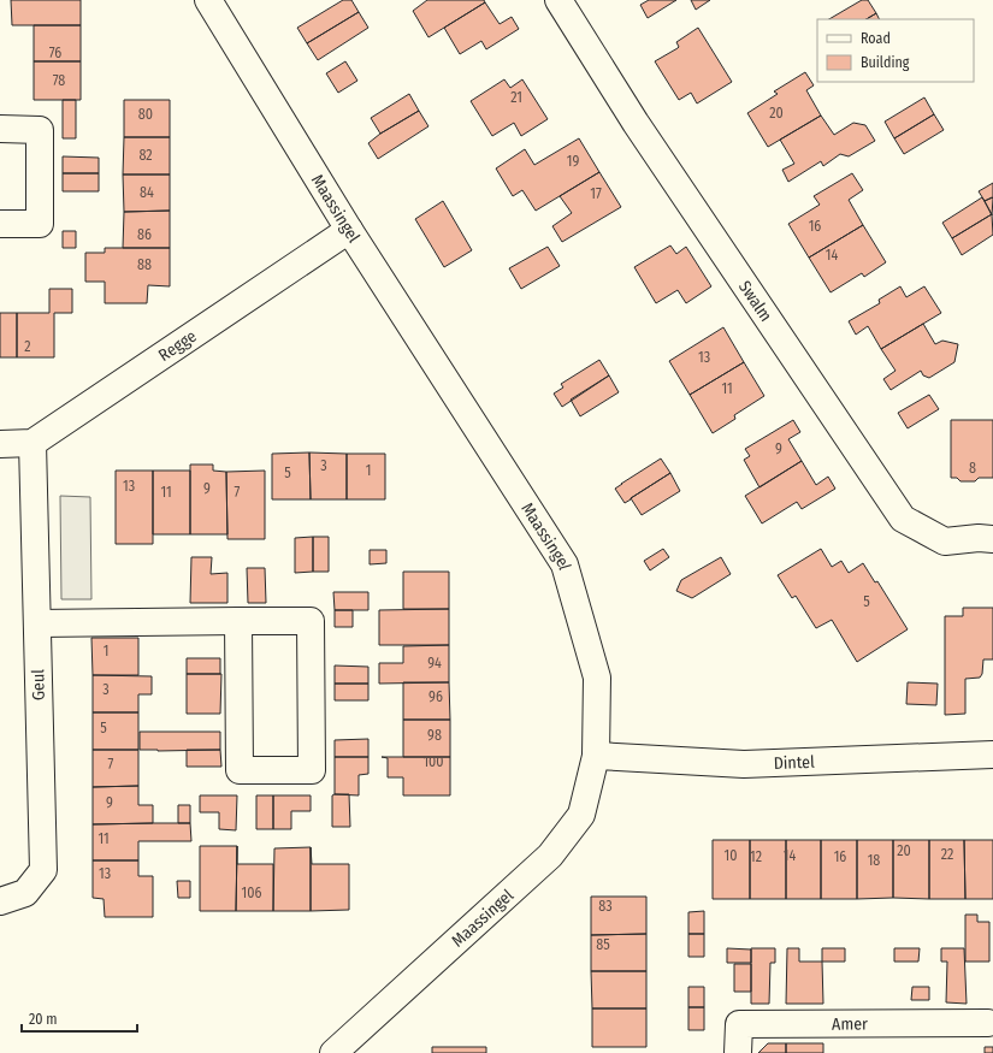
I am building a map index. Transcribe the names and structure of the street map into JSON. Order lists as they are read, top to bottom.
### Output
{
  "streets": {
    "street": [
      "Maassingel",
      "Swalm",
      "Regge",
      "Geul",
      "Dintel",
      "Amer"
    ]
  },
  "crossings": [
    ["Maassingel", "Regge"],
    ["Maassingel", "Dintel"],
    ["Regge", "Geul"]
  ],
  "house_numbers": [
    "76",
    "78",
    "21",
    "20",
    "80",
    "82",
    "19",
    "84",
    "17",
    "16",
    "86",
    "14",
    "88",
    "2",
    "13",
    "11",
    "9",
    "3",
    "8",
    "1",
    "5",
    "13",
    "9",
    "11",
    "7",
    "5",
    "1",
    "94",
    "3",
    "96",
    "5",
    "98",
    "100",
    "7",
    "9",
    "11",
    "20",
    "22",
    "10",
    "14",
    "12",
    "16",
    "18",
    "13",
    "106",
    "83",
    "85"
  ],
  "legend": ["Road", "Building"],
  "scale_bar": "20 m"
}
